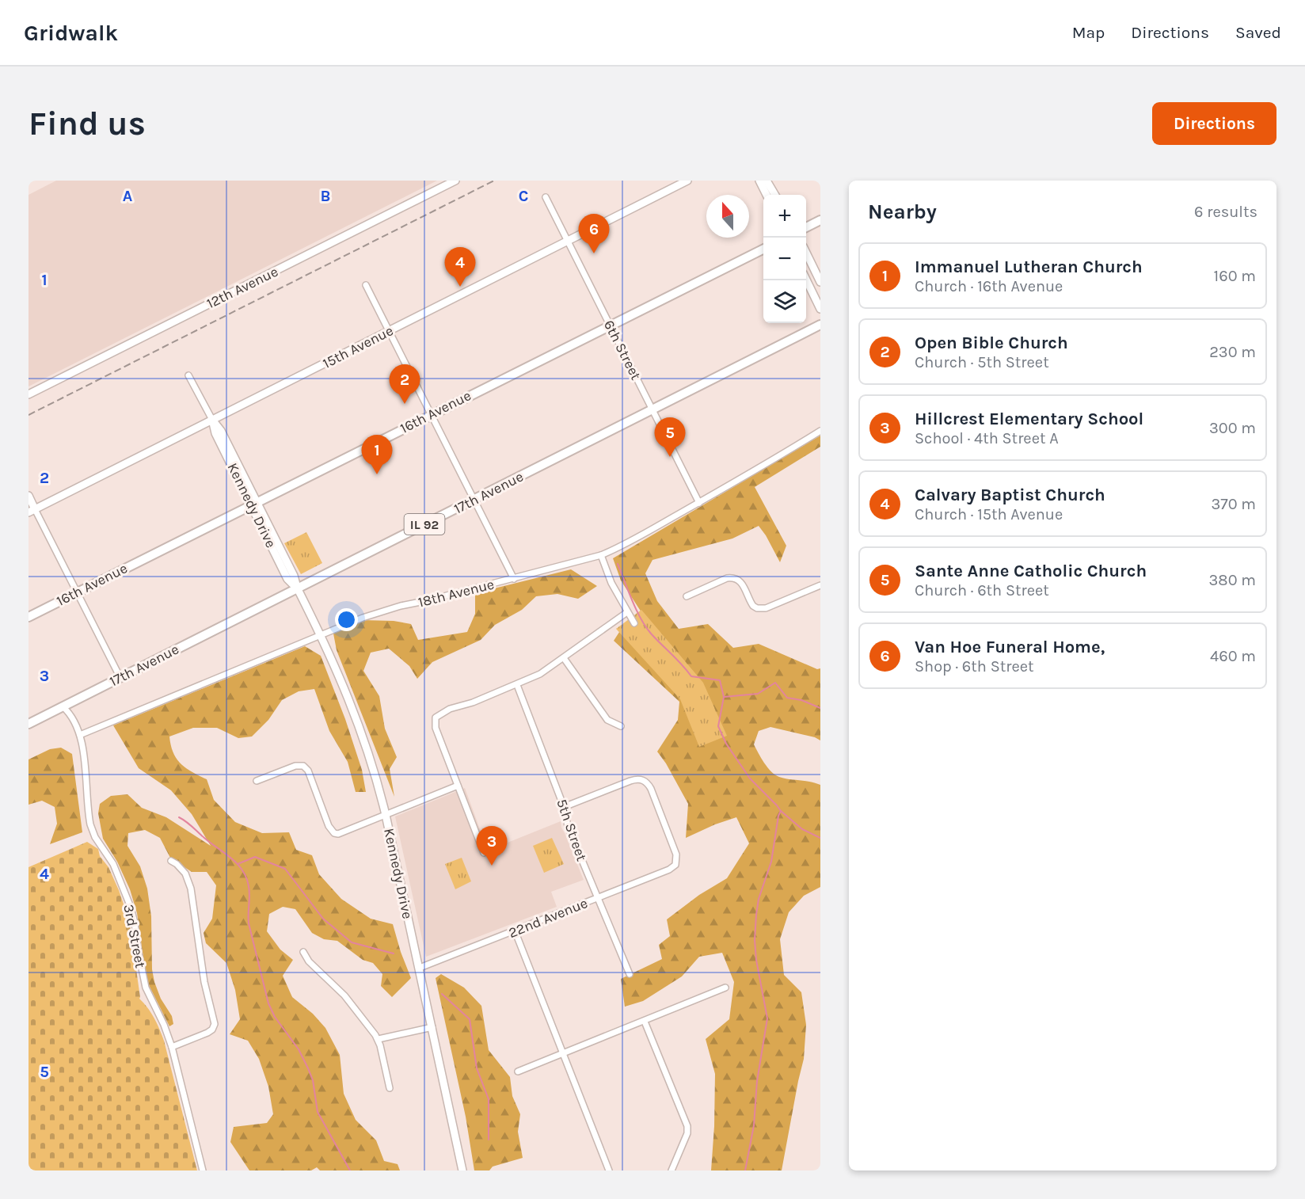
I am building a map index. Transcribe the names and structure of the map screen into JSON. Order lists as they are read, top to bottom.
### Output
{
  "streets": {
    "main road": ["16th Avenue", "17th Avenue", "IL 92"],
    "street": [
      "12th Avenue",
      "15th Avenue",
      "6th Street",
      "Kennedy Drive",
      "18th Avenue",
      "5th Street",
      "22nd Avenue",
      "3rd Street"
    ]
  },
  "crossings": [
    ["15th Avenue", "6th Street"],
    ["15th Avenue", "Kennedy Drive"],
    ["6th Street", "16th Avenue"],
    ["6th Street", "17th Avenue"],
    ["6th Street", "18th Avenue"],
    ["16th Avenue", "Kennedy Drive"],
    ["17th Avenue", "Kennedy Drive"],
    ["17th Avenue", "3rd Street"],
    ["Kennedy Drive", "18th Avenue"],
    ["Kennedy Drive", "22nd Avenue"],
    ["18th Avenue", "3rd Street"],
    ["5th Street", "22nd Avenue"]
  ],
  "north": "top",
  "page": {
    "header": "Gridwalk",
    "nav": ["Map", "Directions", "Saved"],
    "buttons": "Directions",
    "title": "Find us",
    "heading": ["Nearby", "6 results"],
    "map_buttons": ["+", "−"],
    "pins": [
      "6",
      "4",
      "2",
      "5",
      "1",
      "3"
    ],
    "list": [
      {
        "mark": "1",
        "name": "Immanuel Lutheran Church",
        "note": "Church · 16th Avenue",
        "value": "160 m"
      },
      {
        "mark": "2",
        "name": "Open Bible Church",
        "note": "Church · 5th Street",
        "value": "230 m"
      },
      {
        "mark": "3",
        "name": "Hillcrest Elementary School",
        "note": "School · 4th Street A",
        "value": "300 m"
      },
      {
        "mark": "4",
        "name": "Calvary Baptist Church",
        "note": "Church · 15th Avenue",
        "value": "370 m"
      },
      {
        "mark": "5",
        "name": "Sante Anne Catholic Church",
        "note": "Church · 6th Street",
        "value": "380 m"
      },
      {
        "mark": "6",
        "name": "Van Hoe Funeral Home,",
        "note": "Shop · 6th Street",
        "value": "460 m"
      }
    ]
  },
  "grid": {
    "columns": ["A", "B", "C"],
    "rows": [
      "1",
      "2",
      "3",
      "4",
      "5"
    ]
  }
}
